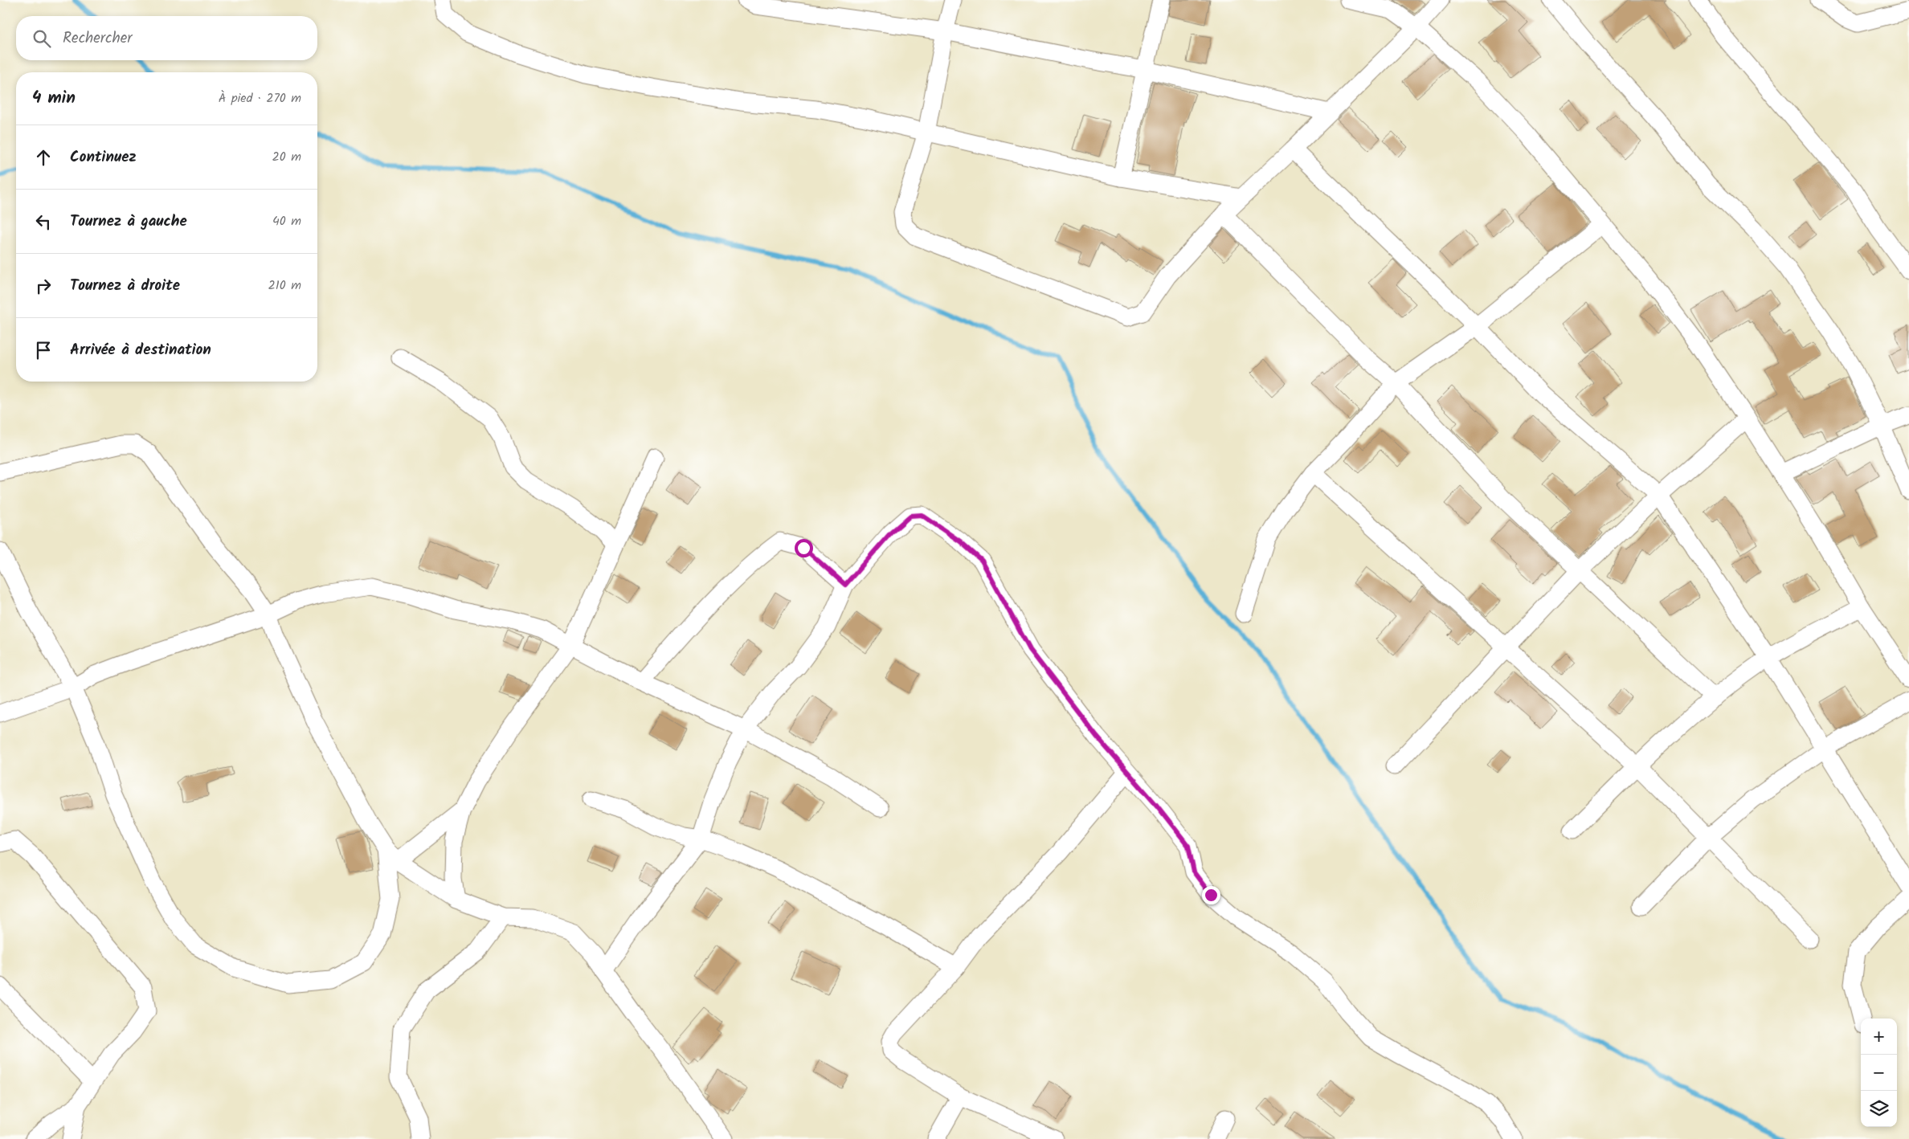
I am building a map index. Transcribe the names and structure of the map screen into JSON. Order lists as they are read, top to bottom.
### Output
{
  "page": {
    "search": "Rechercher",
    "heading": ["4 min", "À pied · 270 m"],
    "list": [
      ["Continuez", "20 m"],
      ["Tournez à gauche", "40 m"],
      ["Tournez à droite", "210 m"],
      "Arrivée à destination"
    ],
    "map_buttons": ["+", "−"]
  }
}
